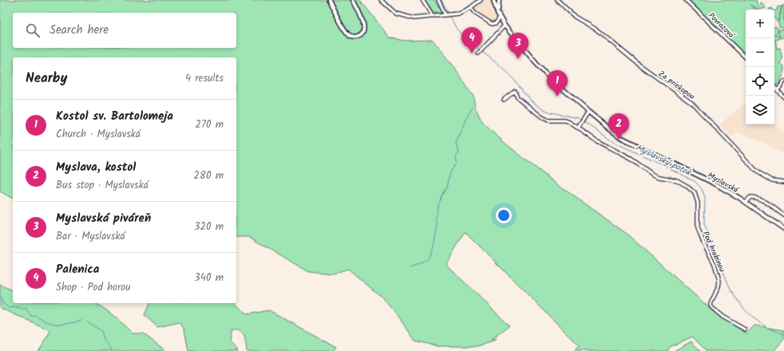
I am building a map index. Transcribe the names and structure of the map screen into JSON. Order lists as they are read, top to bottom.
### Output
{
  "streets": {
    "street": [
      "Povrazová",
      "Za priekopou",
      "Myslavská",
      "Pod hrabinou"
    ]
  },
  "water": ["Myslavský potok"],
  "page": {
    "map_buttons": ["+", "−"],
    "search": "Search here",
    "pins": [
      "4",
      "3",
      "1",
      "2"
    ],
    "heading": ["Nearby", "4 results"],
    "list": [
      {
        "mark": "1",
        "name": "Kostol sv. Bartolomeja",
        "note": "Church · Myslavská",
        "value": "270 m"
      },
      {
        "mark": "2",
        "name": "Myslava, kostol",
        "note": "Bus stop · Myslavská",
        "value": "280 m"
      },
      {
        "mark": "3",
        "name": "Myslavská piváreň",
        "note": "Bar · Myslavská",
        "value": "320 m"
      },
      {
        "mark": "4",
        "name": "Palenica",
        "note": "Shop · Pod horou",
        "value": "340 m"
      }
    ]
  }
}
